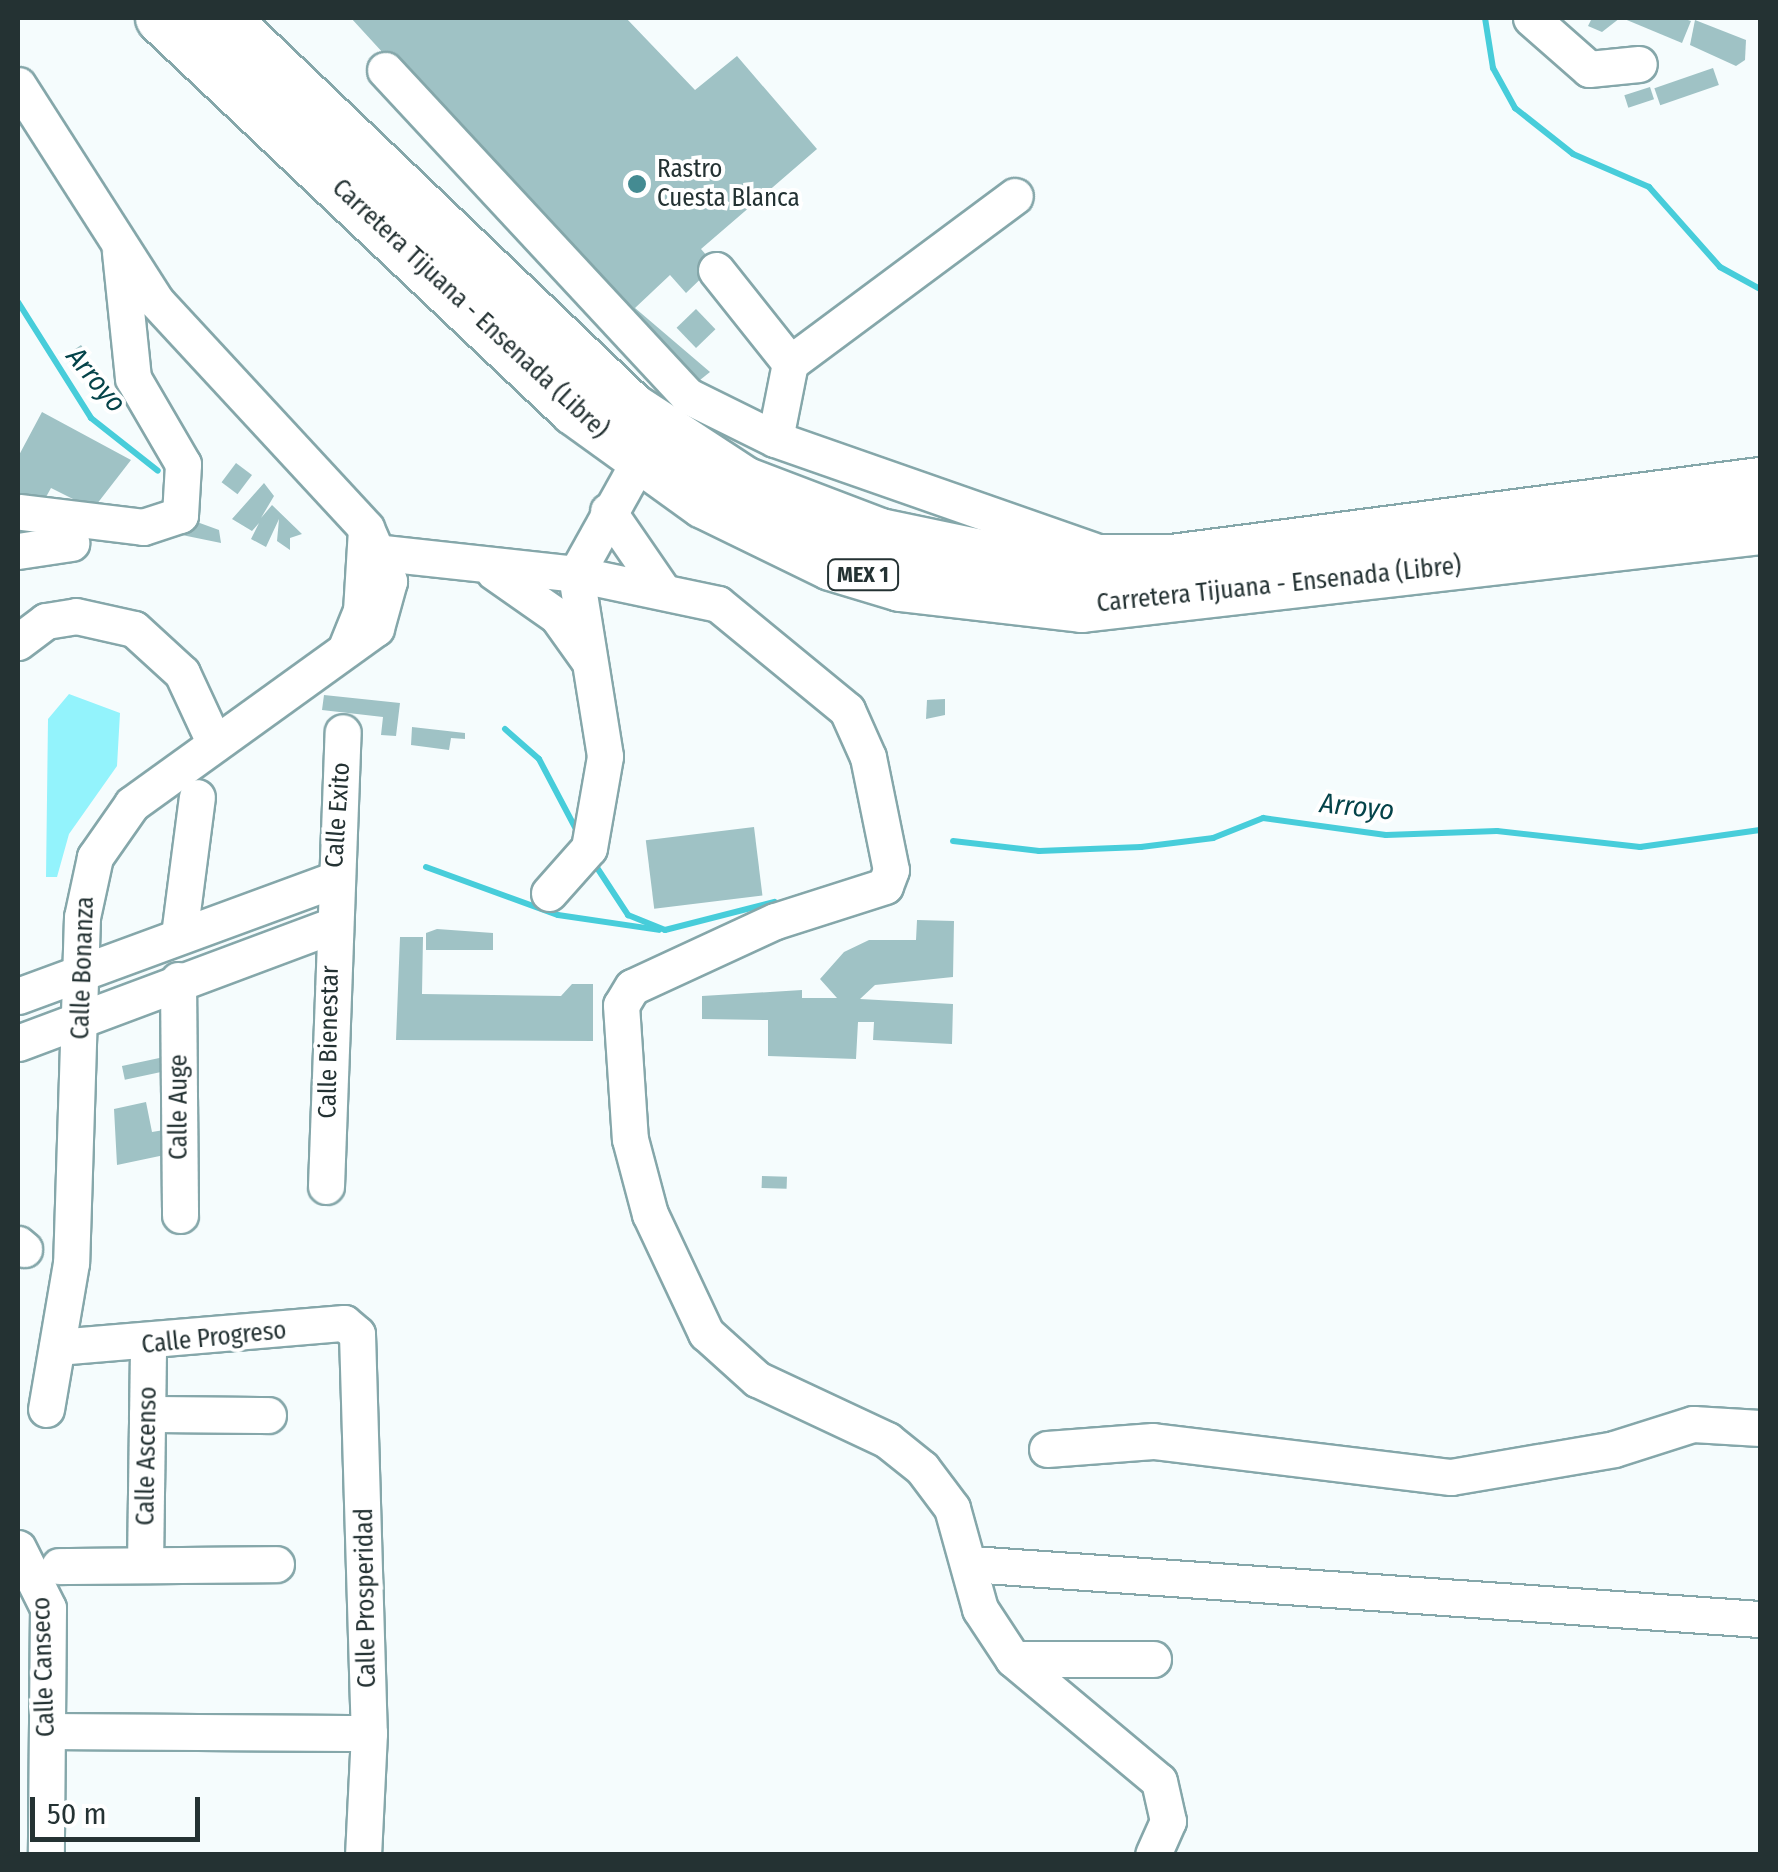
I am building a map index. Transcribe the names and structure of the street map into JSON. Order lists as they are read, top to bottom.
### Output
{
  "streets": {
    "highway": ["Carretera Tijuana - Ensenada (Libre)", "MEX 1"],
    "street": [
      "Calle Exito",
      "Calle Bonanza",
      "Calle Bienestar",
      "Calle Auge",
      "Calle Progreso",
      "Calle Ascenso",
      "Calle Prosperidad",
      "Calle Canseco"
    ]
  },
  "crossings": [
    ["Calle Exito", "Calle Bienestar"],
    ["Calle Bonanza", "Calle Progreso"],
    ["Calle Progreso", "Calle Ascenso"],
    ["Calle Progreso", "Calle Prosperidad"]
  ],
  "water": ["Arroyo"],
  "places": ["Rastro Cuesta Blanca"],
  "scale_bar": "50 m"
}
